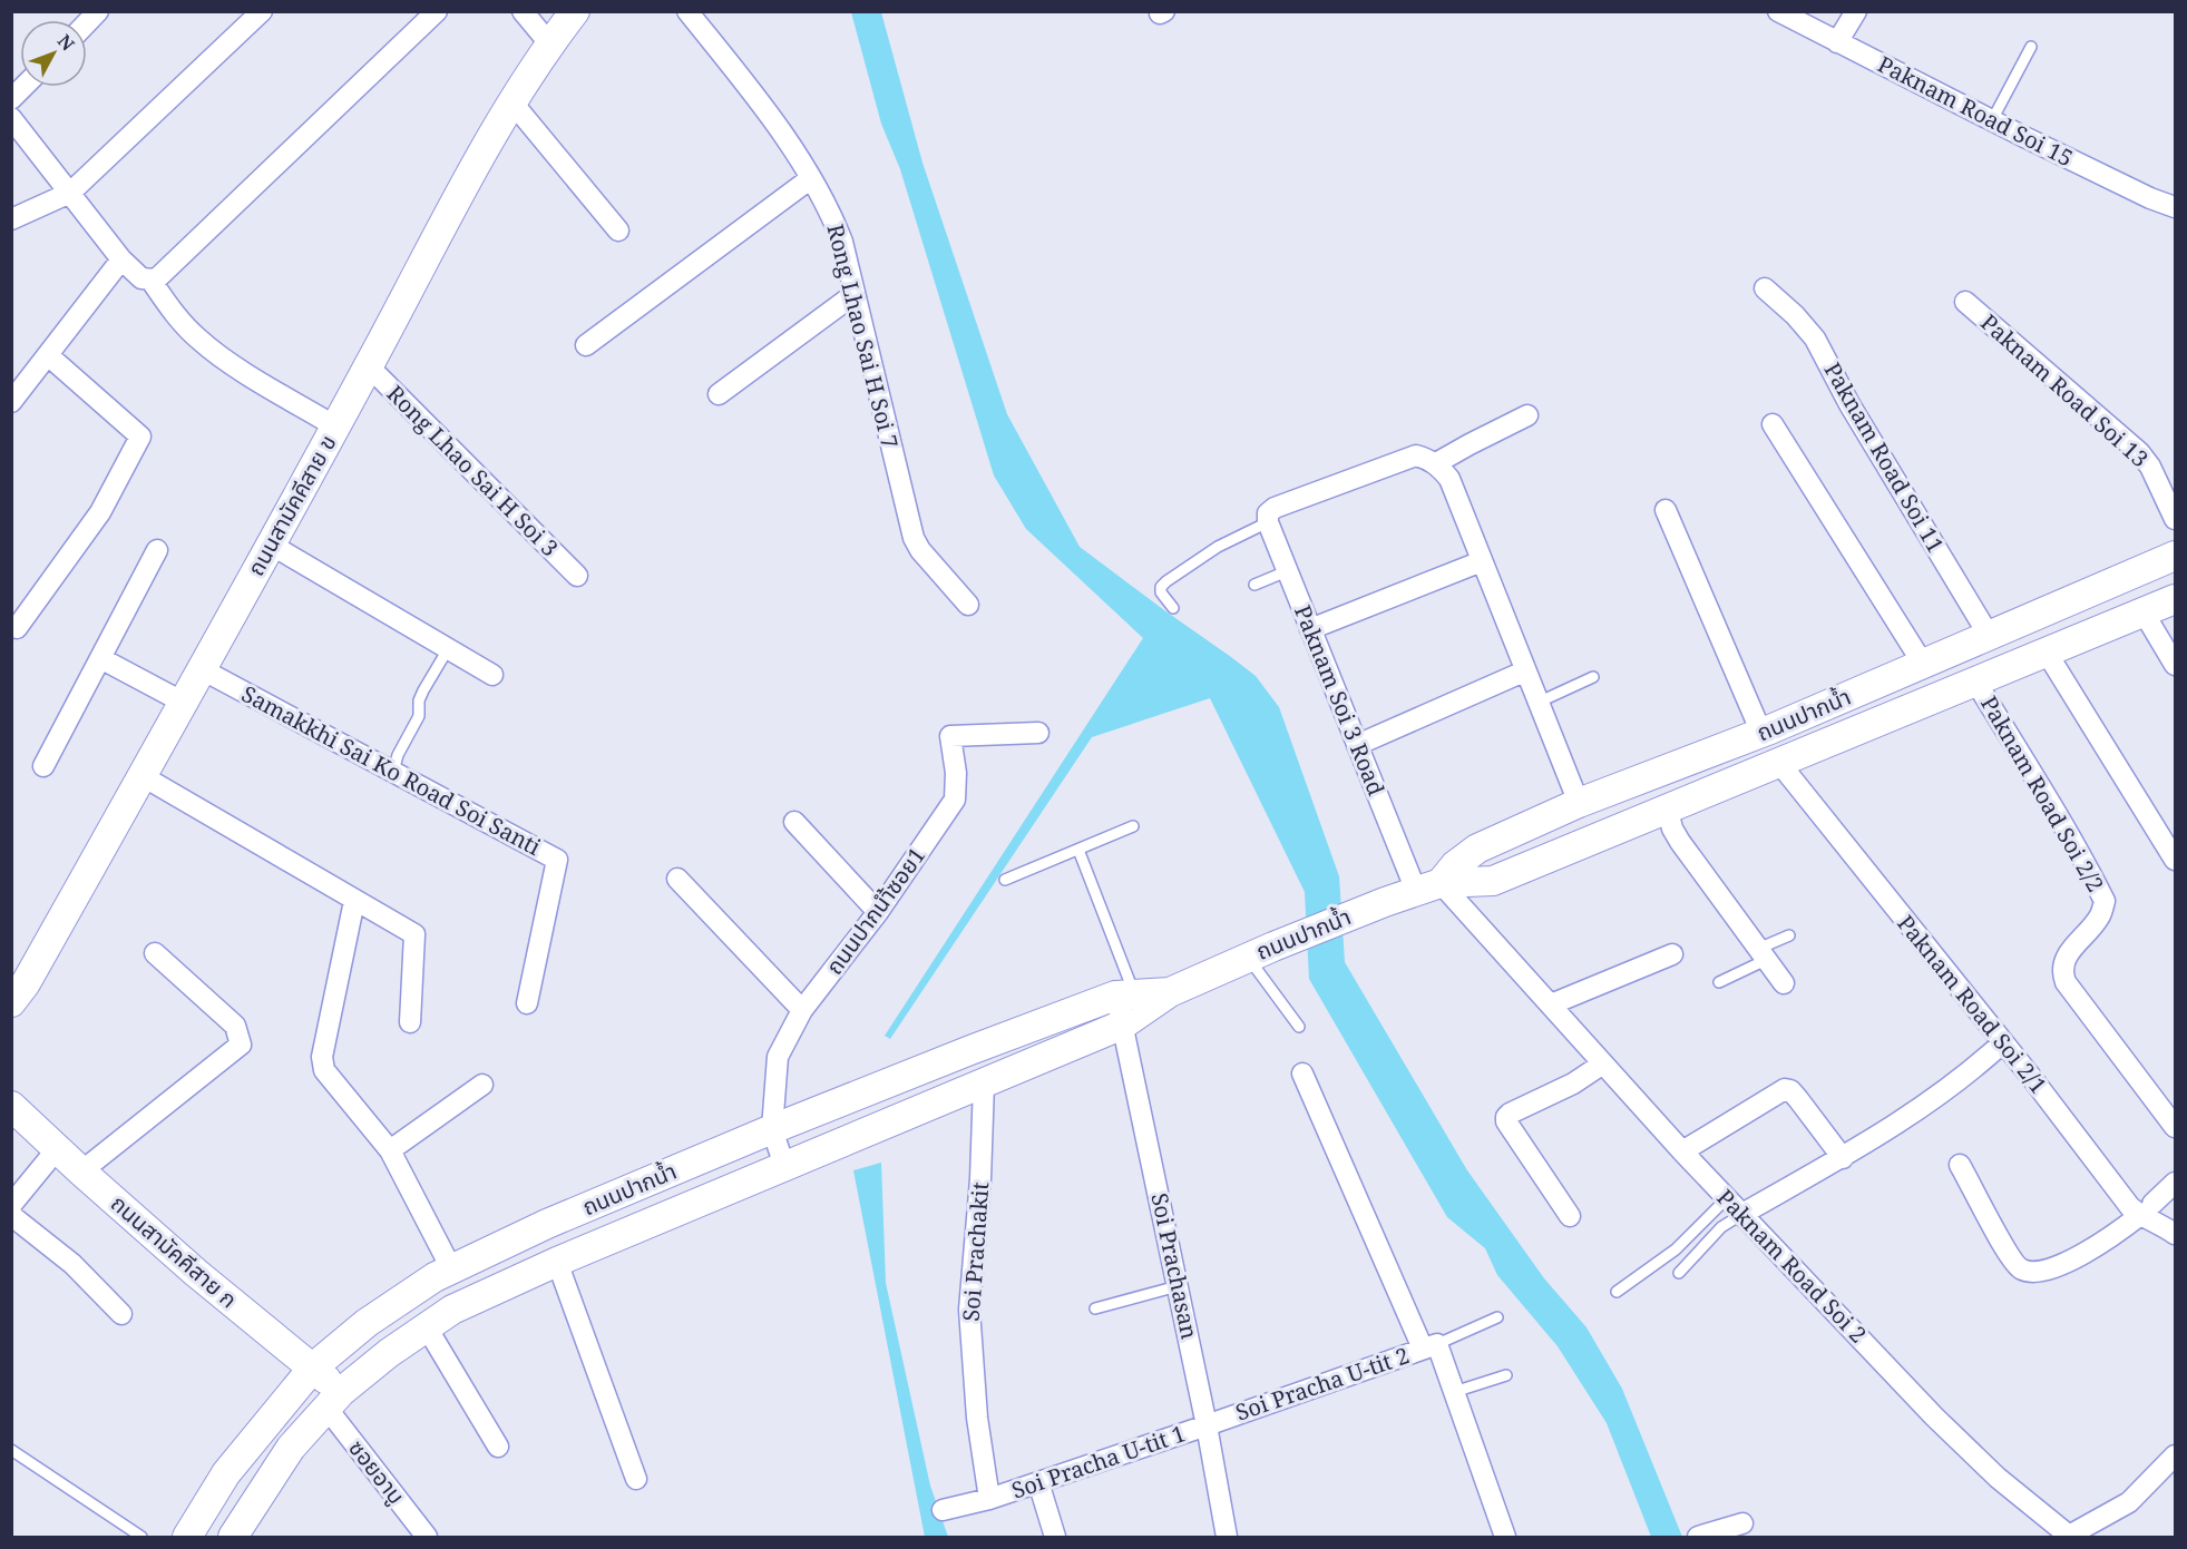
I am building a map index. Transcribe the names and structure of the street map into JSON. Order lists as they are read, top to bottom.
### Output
{
  "streets": {
    "street": [
      "Paknam Road Soi 15",
      "Rong Lhao Sai H Soi 7",
      "Paknam Road Soi 13",
      "Paknam Road Soi 11",
      "Rong Lhao Sai H Soi 3",
      "ถนนสามัคคีสาย ข",
      "Paknam Soi 3 Road",
      "ถนนปากน้ำ",
      "Samakkhi Sai Ko Road Soi Santi",
      "Paknam Road Soi 2/2",
      "ถนนปากนำ้ซอย1",
      "Paknam Road Soi 2/1",
      "ถนนสามัคคีสาย ก",
      "Soi Prachakit",
      "Soi Prachasan",
      "Paknam Road Soi 2",
      "Soi Pracha U-tit 2",
      "Soi Pracha U-tit 1",
      "ซอยอาบู"
    ]
  },
  "crossings": [
    ["Paknam Road Soi 11", "ถนนปากน้ำ"],
    ["Rong Lhao Sai H Soi 3", "ถนนสามัคคีสาย ข"],
    ["ถนนสามัคคีสาย ข", "Samakkhi Sai Ko Road Soi Santi"],
    ["Paknam Soi 3 Road", "ถนนปากน้ำ"],
    ["Paknam Soi 3 Road", "Paknam Road Soi 2"],
    ["ถนนปากน้ำ", "Paknam Road Soi 2/2"],
    ["ถนนปากน้ำ", "ถนนปากนำ้ซอย1"],
    ["ถนนปากน้ำ", "Paknam Road Soi 2/1"],
    ["ถนนปากน้ำ", "ถนนสามัคคีสาย ก"],
    ["ถนนปากน้ำ", "Soi Prachakit"],
    ["ถนนปากน้ำ", "Soi Prachasan"],
    ["ถนนปากน้ำ", "Paknam Road Soi 2"],
    ["ถนนปากน้ำ", "ซอยอาบู"],
    ["ถนนสามัคคีสาย ก", "ซอยอาบู"],
    ["Soi Prachakit", "Soi Pracha U-tit 1"],
    ["Soi Prachasan", "Soi Pracha U-tit 2"],
    ["Soi Prachasan", "Soi Pracha U-tit 1"],
    ["Soi Pracha U-tit 2", "Soi Pracha U-tit 1"]
  ],
  "north": "top right"
}
